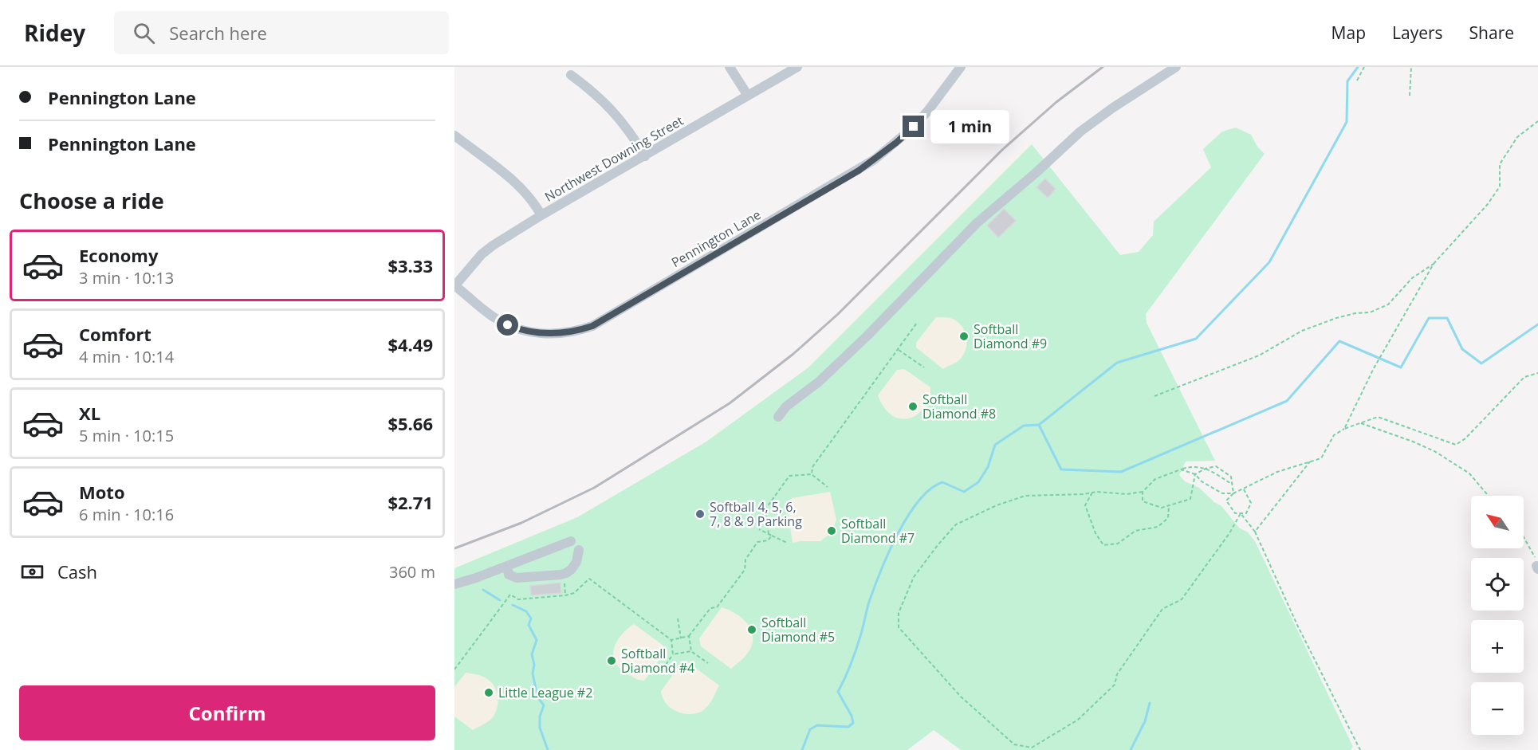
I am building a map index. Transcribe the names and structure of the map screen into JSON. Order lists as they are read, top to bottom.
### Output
{
  "streets": {
    "street": ["Northwest Downing Street", "Pennington Lane"]
  },
  "crossings": [
    ["Northwest Downing Street", "Pennington Lane"]
  ],
  "places": [
    "Softball Diamond #9",
    "Softball Diamond #8",
    "Softball 4, 5, 6, 7, 8 & 9 Parking",
    "Softball Diamond #7",
    "Softball Diamond #5",
    "Softball Diamond #4",
    "Little League #2"
  ],
  "north": "top left",
  "page": {
    "header": "Ridey",
    "search": "Search here",
    "nav": ["Map", "Layers", "Share"],
    "banner": ["Pennington Lane", "Pennington Lane"],
    "bubble": "1 min",
    "heading": "Choose a ride",
    "list": [
      {
        "name": "Economy",
        "note": "3 min · 10:13",
        "value": "$3.33"
      },
      {
        "name": "Comfort",
        "note": "4 min · 10:14",
        "value": "$4.49"
      },
      {
        "name": "XL",
        "note": "5 min · 10:15",
        "value": "$5.66"
      },
      {
        "name": "Moto",
        "note": "6 min · 10:16",
        "value": "$2.71"
      }
    ],
    "map_buttons": ["+", "−"],
    "pay": ["Cash", "360 m"],
    "buttons": "Confirm"
  }
}
